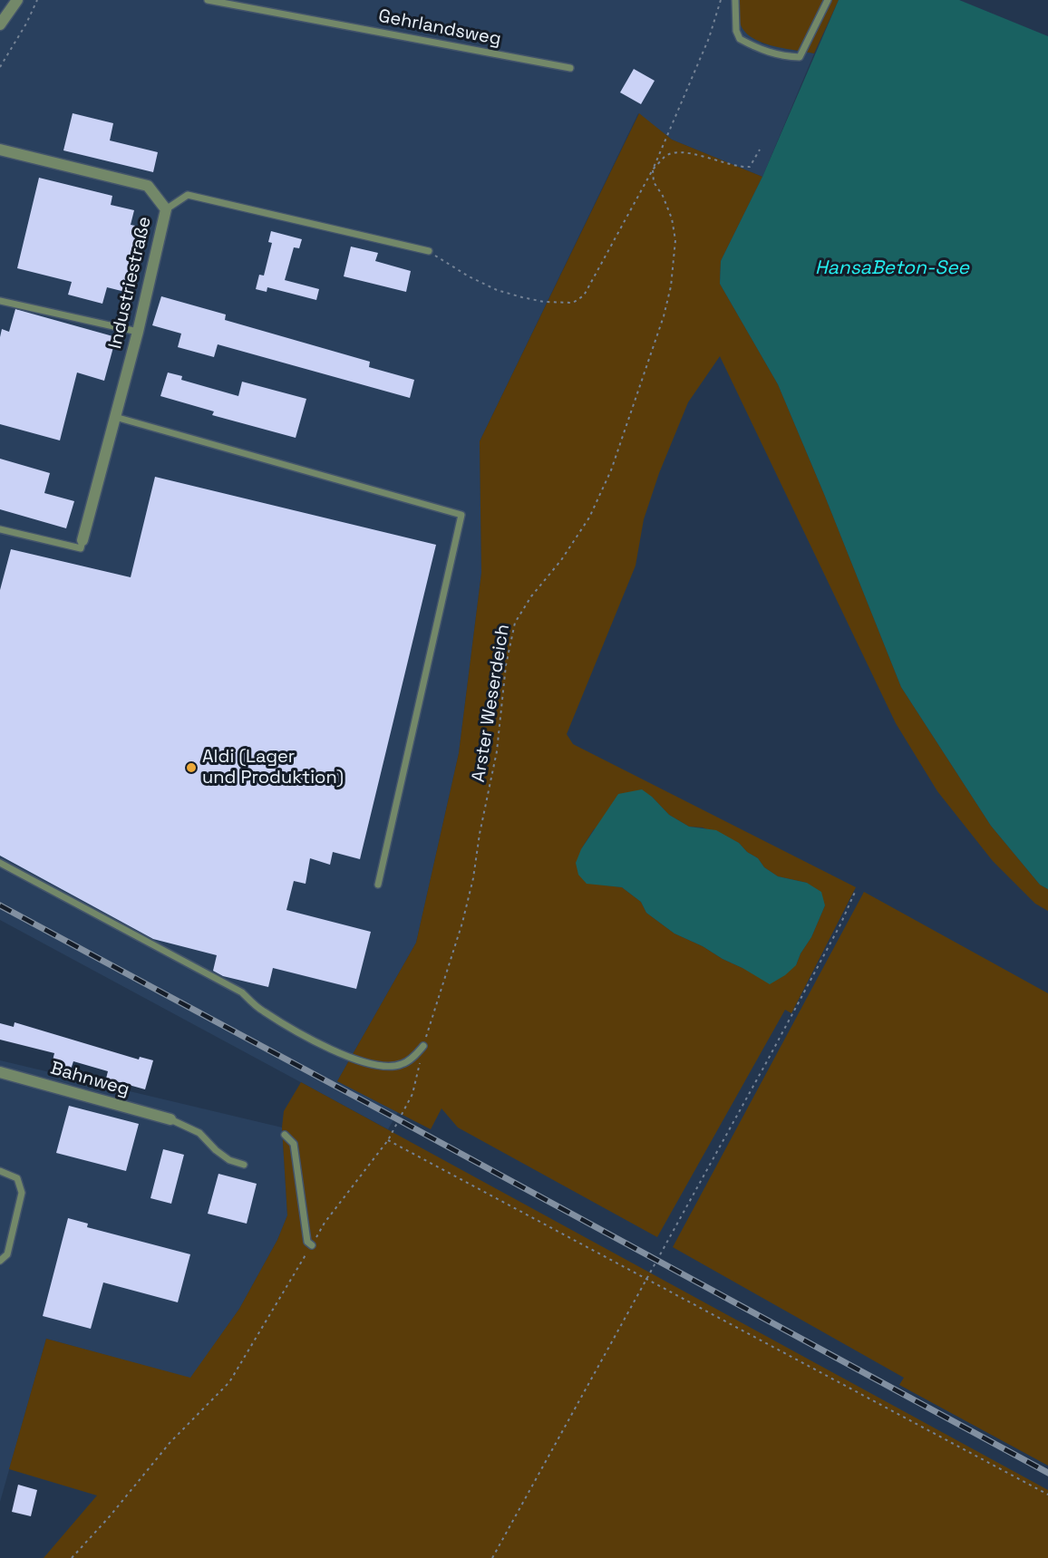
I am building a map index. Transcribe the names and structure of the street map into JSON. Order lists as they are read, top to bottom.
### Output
{
  "streets": {
    "street": ["Industriestraße", "Bahnweg"],
    "lane": ["Gehrlandsweg"],
    "path": ["Arster Weserdeich"]
  },
  "water": ["HansaBeton-See"],
  "places": ["Aldi (Lager und Produktion)"]
}
